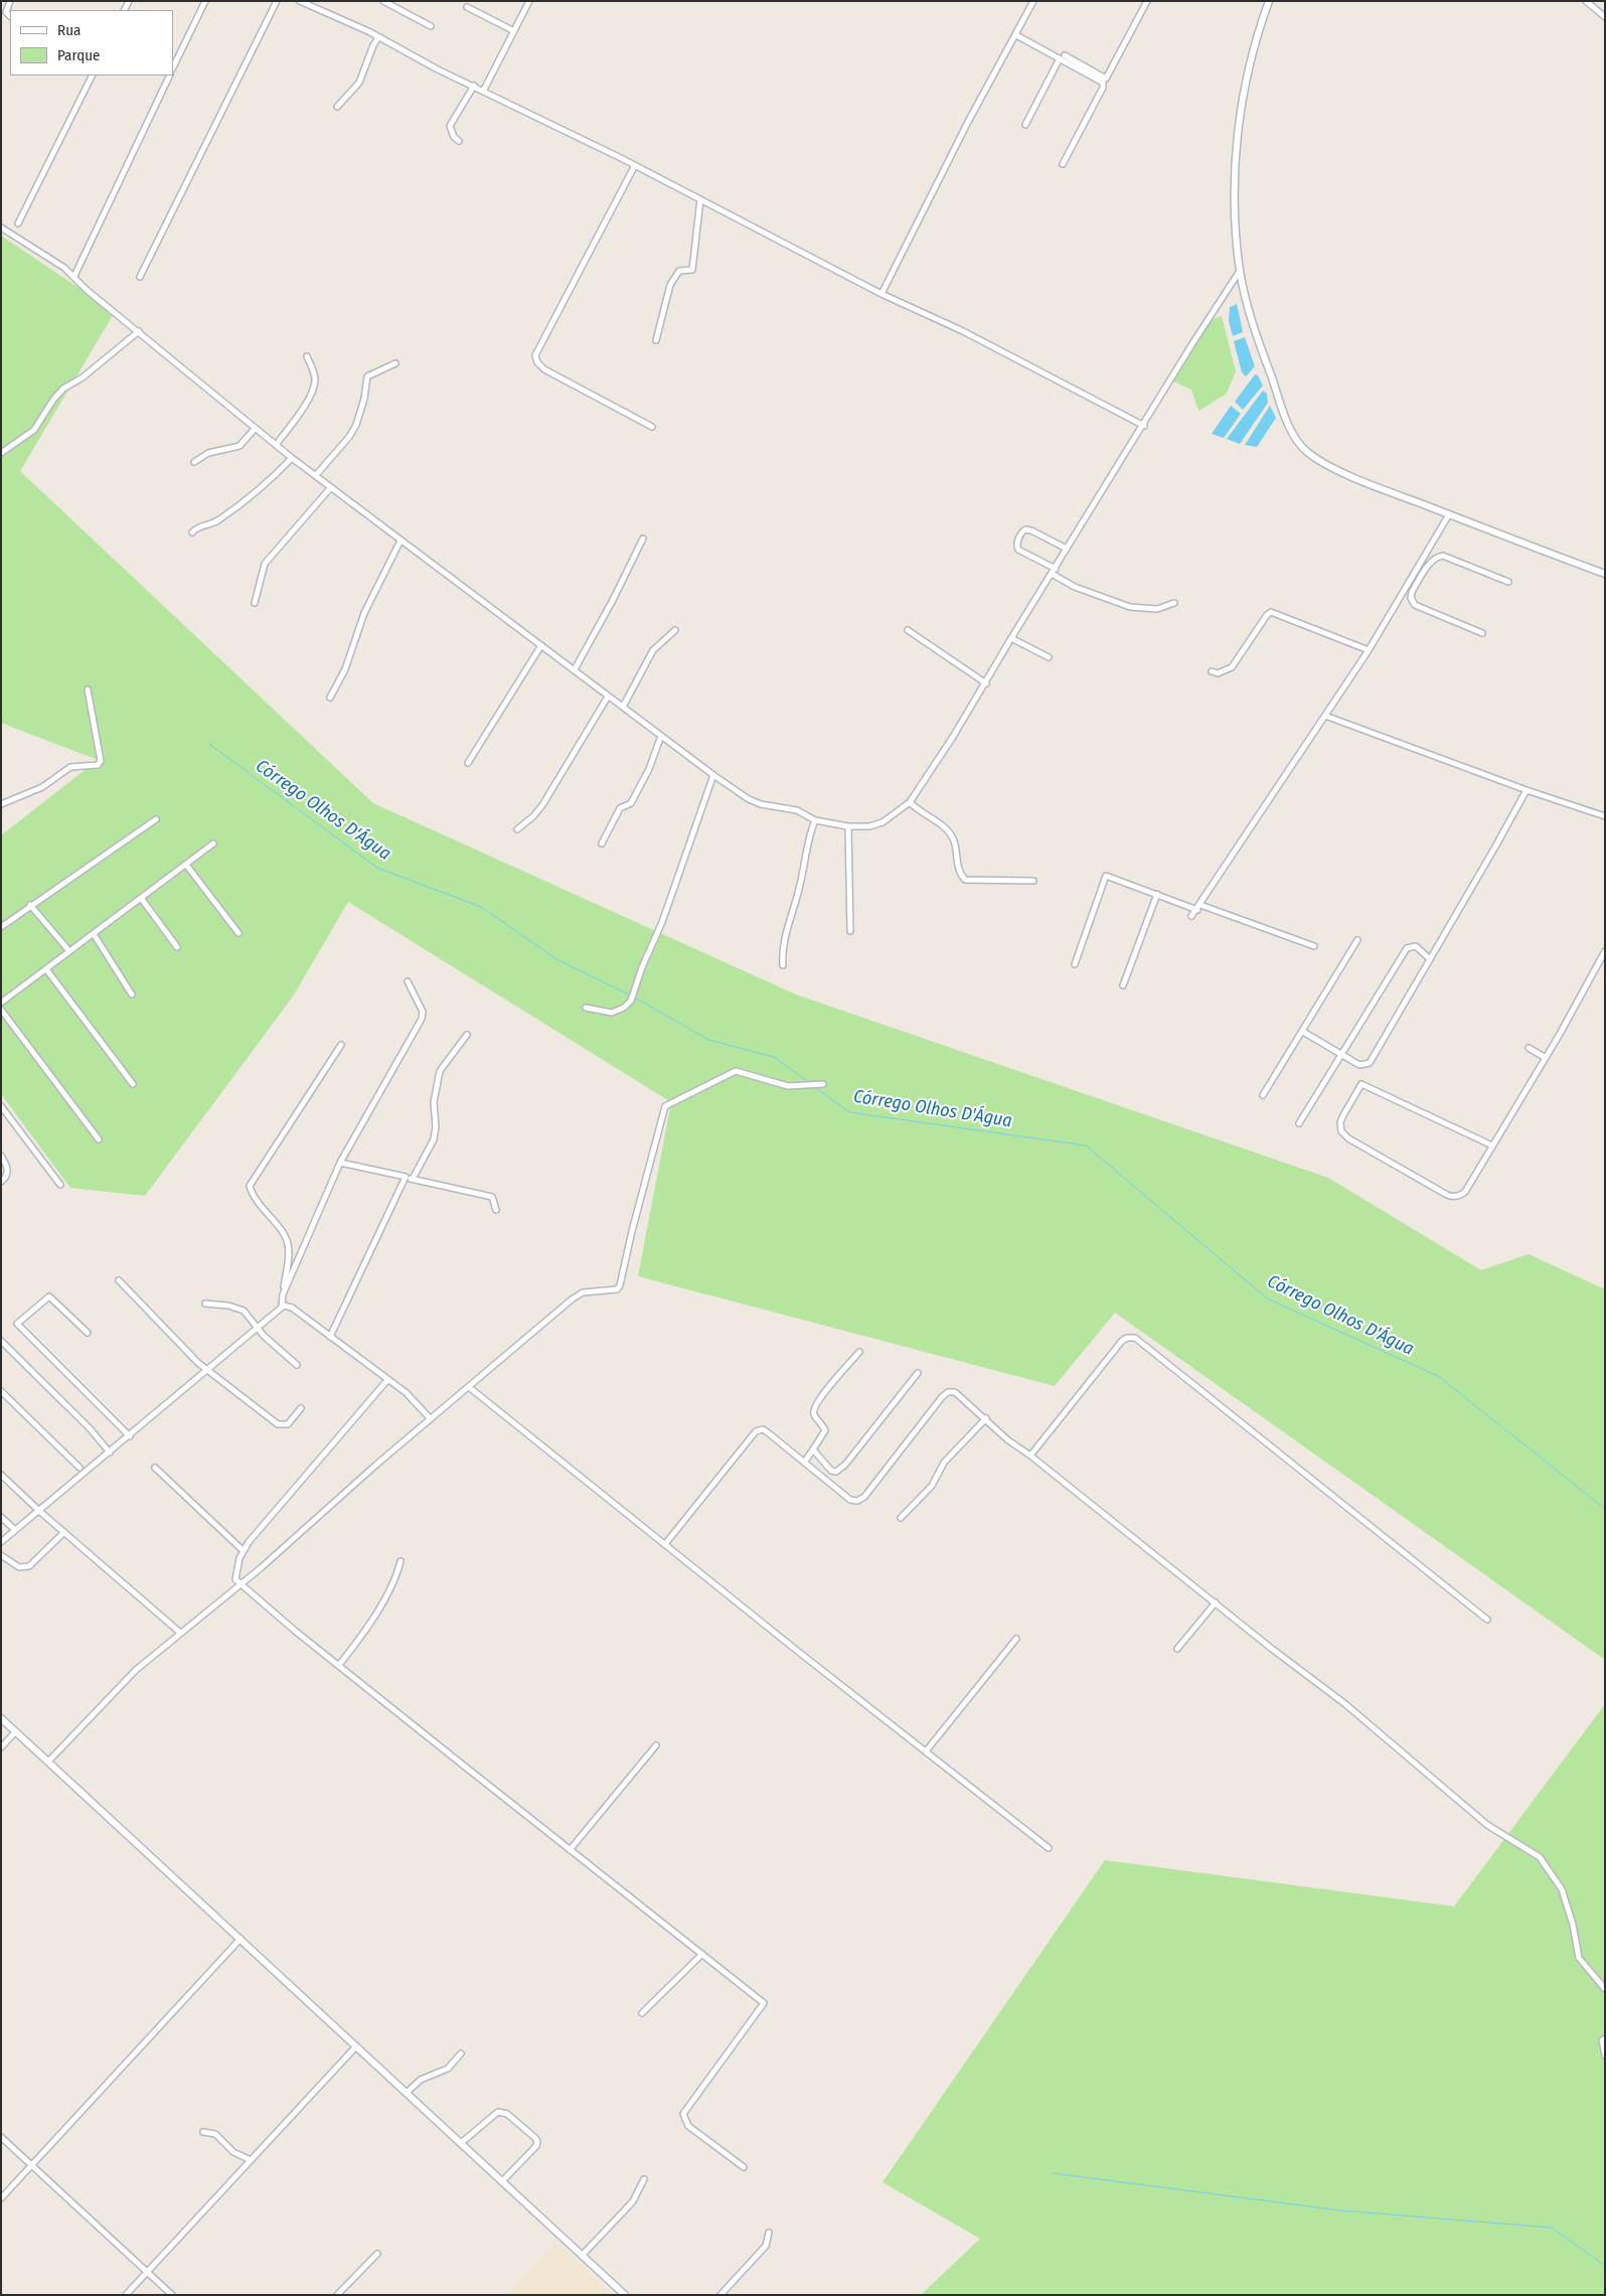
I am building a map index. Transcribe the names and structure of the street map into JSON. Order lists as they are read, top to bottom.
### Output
{
  "water": ["Córrego Olhos D'Água"],
  "legend": ["Rua", "Parque"]
}
